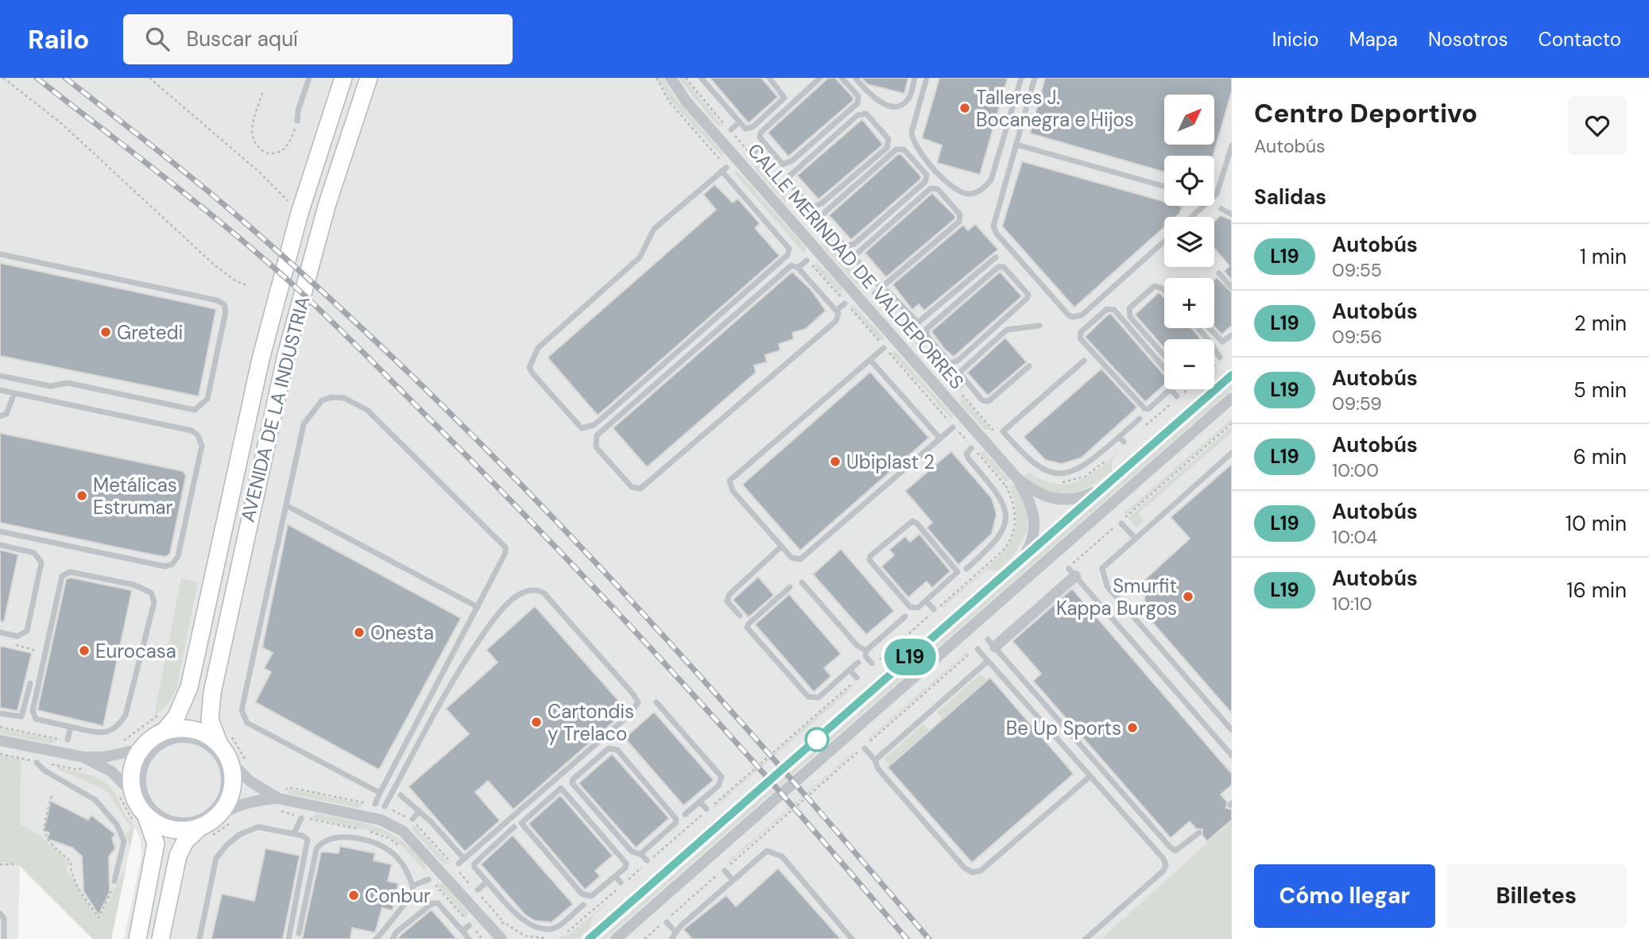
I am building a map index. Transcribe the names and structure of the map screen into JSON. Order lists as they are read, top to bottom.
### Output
{
  "streets": {
    "main road": ["AVENIDA DE LA INDUSTRIA"],
    "street": ["CALLE MERINDAD DE VALDEPORRES"]
  },
  "places": [
    "Talleres J. Bocanegra e Hijos",
    "Gretedi",
    "Ubiplast 2",
    "Metálicas Estrumar",
    "Smurfit Kappa Burgos",
    "Onesta",
    "Eurocasa",
    "Cartondis y Trelaco",
    "Be Up Sports",
    "Conbur"
  ],
  "lines": ["bus line L19"],
  "north": "top right",
  "page": {
    "header": "Railo",
    "search": "Buscar aquí",
    "nav": [
      "Inicio",
      "Mapa",
      "Nosotros",
      "Contacto"
    ],
    "on_map": "L19",
    "heading": [
      ["Centro Deportivo", "Autobús"],
      "Salidas"
    ],
    "map_buttons": ["+", "−"],
    "list": [
      {
        "mark": "L19",
        "name": "Autobús",
        "note": "09:55",
        "value": "1 min"
      },
      {
        "mark": "L19",
        "name": "Autobús",
        "note": "09:56",
        "value": "2 min"
      },
      {
        "mark": "L19",
        "name": "Autobús",
        "note": "09:59",
        "value": "5 min"
      },
      {
        "mark": "L19",
        "name": "Autobús",
        "note": "10:00",
        "value": "6 min"
      },
      {
        "mark": "L19",
        "name": "Autobús",
        "note": "10:04",
        "value": "10 min"
      },
      {
        "mark": "L19",
        "name": "Autobús",
        "note": "10:10",
        "value": "16 min"
      }
    ],
    "buttons": ["Cómo llegar", "Billetes"]
  }
}
